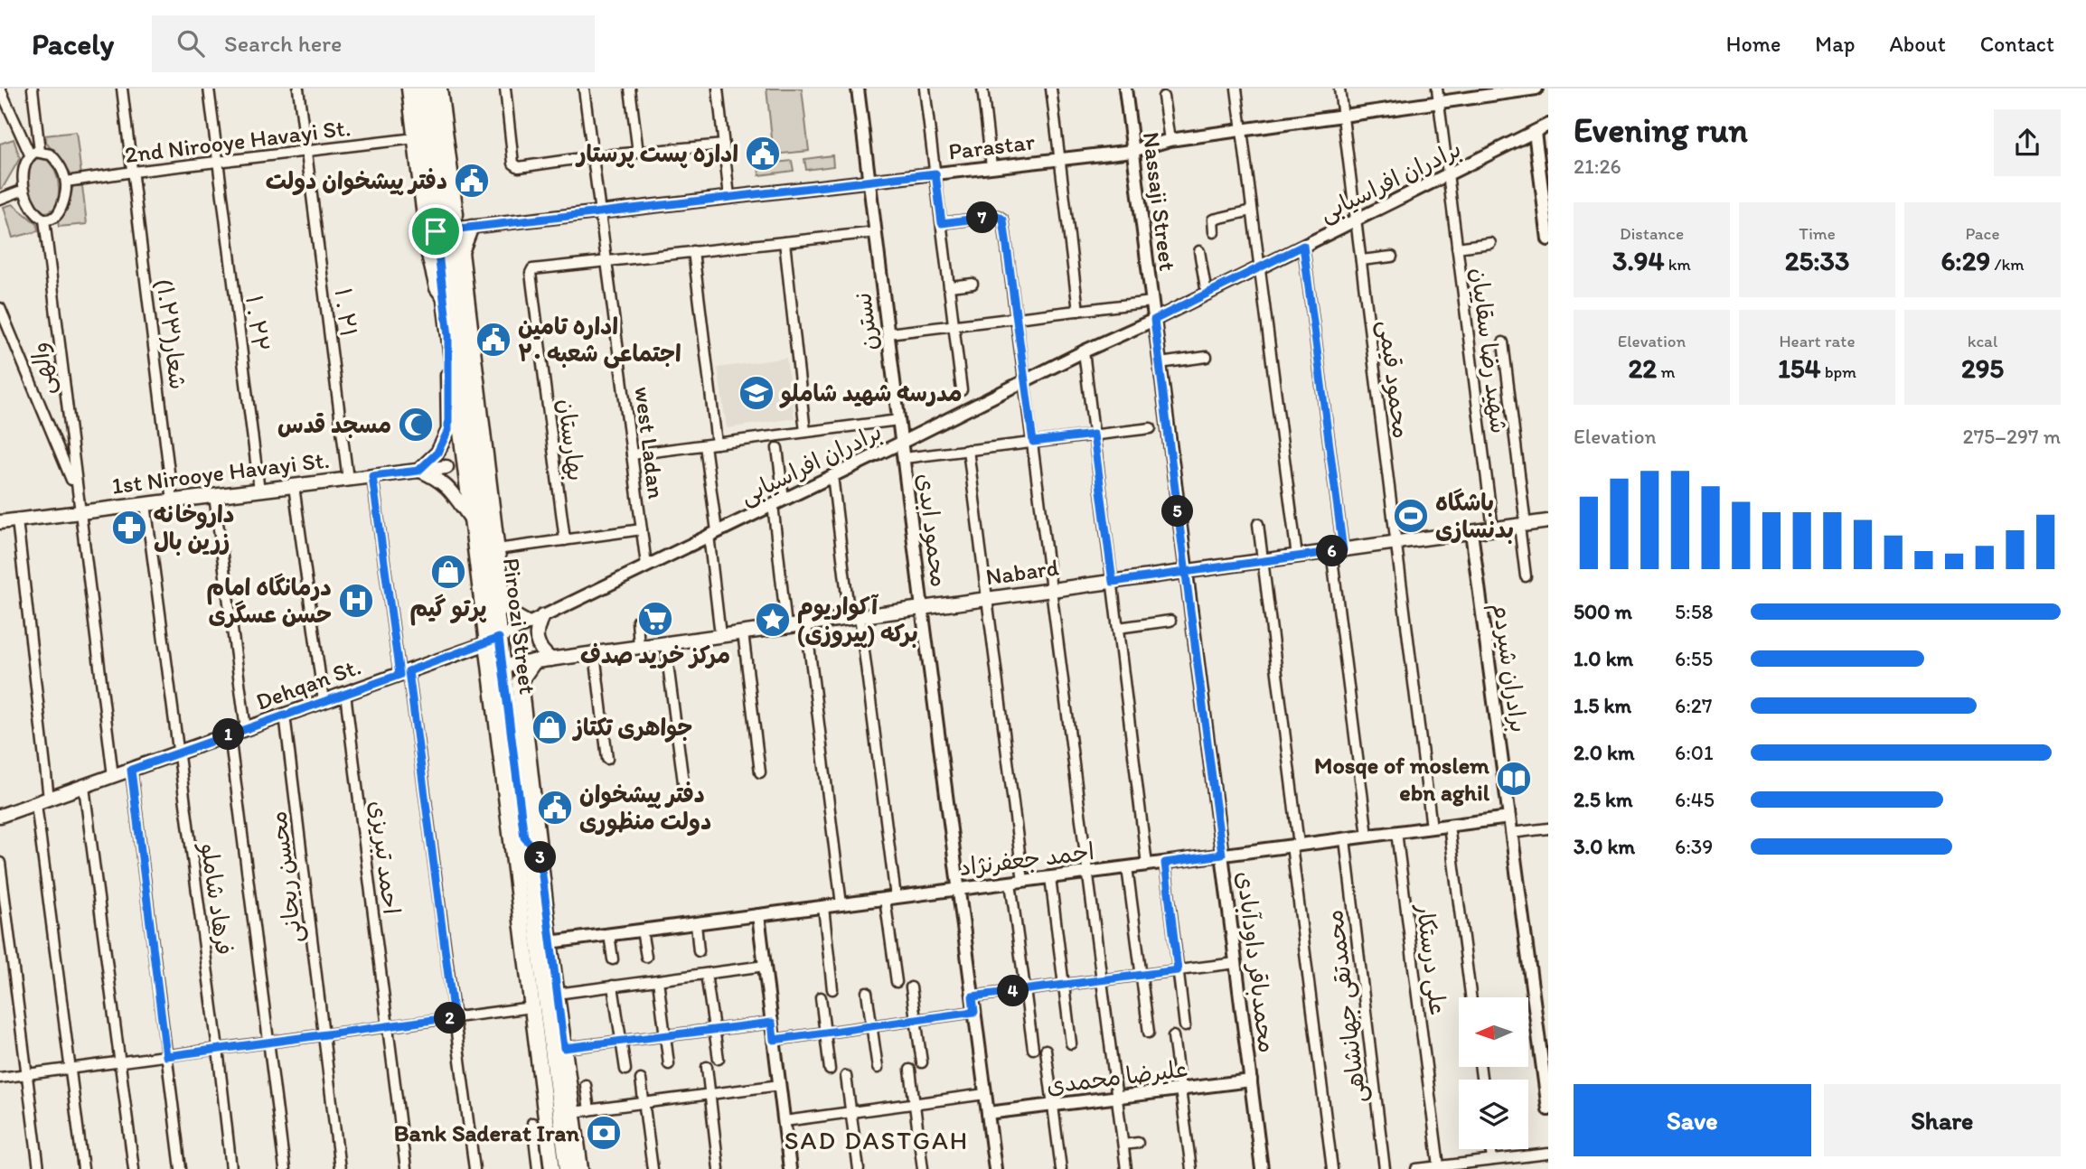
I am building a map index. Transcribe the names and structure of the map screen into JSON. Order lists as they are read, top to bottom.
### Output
{
  "streets": {
    "main road": [
      "1st Nirooye Havayi St.",
      "Nabard",
      "Piroozi Street",
      "Dehqan St."
    ],
    "street": [
      "2nd Nirooye Havayi St.",
      "Parastar",
      "برادران افراسیابی",
      "Nassaji Street",
      "۱ . ۲۱",
      "نسترن",
      "۱ . ۲۲",
      "شعار(۱.۲۳)",
      "شهید رضا سقاییان",
      "والهی",
      "محمود قیمی",
      "بهارستان",
      "west Ladan",
      "محمود ابدی",
      "برادران شیردم",
      "احمد تبریزی",
      "احمد جعفرنژاد",
      "محسن ریحانی",
      "فرهاد شاملو",
      "علی درستکار",
      "محمدباقر داودآبادی",
      "محمدتقی جهانشاهی",
      "علیرضا محمدی"
    ]
  },
  "crossings": [
    ["2nd Nirooye Havayi St.", "۱ . ۲۱"],
    ["2nd Nirooye Havayi St.", "۱ . ۲۲"],
    ["2nd Nirooye Havayi St.", "شعار(۱.۲۳)"],
    ["2nd Nirooye Havayi St.", "والهی"],
    ["Parastar", "Nassaji Street"],
    ["Parastar", "نسترن"],
    ["Parastar", "شهید رضا سقاییان"],
    ["Parastar", "محمود قیمی"],
    ["Parastar", "west Ladan"],
    ["Parastar", "Piroozi Street"],
    ["برادران افراسیابی", "Nassaji Street"],
    ["برادران افراسیابی", "نسترن"],
    ["برادران افراسیابی", "شهید رضا سقاییان"],
    ["برادران افراسیابی", "محمود قیمی"],
    ["برادران افراسیابی", "west Ladan"],
    ["برادران افراسیابی", "Piroozi Street"],
    ["برادران افراسیابی", "Dehqan St."],
    ["Nassaji Street", "محمدباقر داودآبادی"],
    ["۱ . ۲۱", "1st Nirooye Havayi St."],
    ["نسترن", "محمود ابدی"],
    ["۱ . ۲۲", "1st Nirooye Havayi St."],
    ["شعار(۱.۲۳)", "1st Nirooye Havayi St."],
    ["شهید رضا سقاییان", "Nabard"],
    ["والهی", "1st Nirooye Havayi St."],
    ["والهی", "Dehqan St."],
    ["محمود قیمی", "Nabard"],
    ["محمود قیمی", "احمد جعفرنژاد"],
    ["بهارستان", "west Ladan"],
    ["1st Nirooye Havayi St.", "فرهاد شاملو"],
    ["محمود ابدی", "Nabard"],
    ["محمود ابدی", "احمد جعفرنژاد"],
    ["محمود ابدی", "علیرضا محمدی"],
    ["Nabard", "Piroozi Street"],
    ["Nabard", "برادران شیردم"],
    ["Nabard", "محمدباقر داودآبادی"],
    ["Piroozi Street", "Dehqan St."],
    ["Piroozi Street", "احمد جعفرنژاد"],
    ["برادران شیردم", "احمد جعفرنژاد"],
    ["Dehqan St.", "احمد تبریزی"],
    ["Dehqan St.", "محسن ریحانی"],
    ["Dehqan St.", "فرهاد شاملو"],
    ["احمد جعفرنژاد", "علی درستکار"],
    ["احمد جعفرنژاد", "محمدباقر داودآبادی"],
    ["احمد جعفرنژاد", "محمدتقی جهانشاهی"],
    ["محمدباقر داودآبادی", "علیرضا محمدی"]
  ],
  "districts": ["SAD DASTGAH"],
  "places": {
    "public building": [
      "اداره پست پرستار",
      "دفتر پیشخوان دولت",
      "اداره تامین اجتماعی شعبه ۲۰",
      "دفتر پیشخوان دولت‌ منظوری"
    ],
    "school or university": ["مدرسه شهید شاملو"],
    "mosque": ["مسجد قدس"],
    "sports": ["باشگاه بدنسازی"],
    "pharmacy": ["داروخانه زرین بال"],
    "shop": ["پرتو گیم", "جواهری تکتاز"],
    "hospital": ["درمانگاه امام حسن عسگری"],
    "supermarket": ["مرکز خرید صدف"],
    "place": ["آکواریوم برکه (پیروزی)"],
    "library": ["Mosqe of moslem ebn aghil"],
    "bank": ["Bank Saderat Iran"]
  },
  "north": "left",
  "page": {
    "header": "Pacely",
    "search": "Search here",
    "nav": [
      "Home",
      "Map",
      "About",
      "Contact"
    ],
    "heading": ["Evening run", "21:26"],
    "stats": [
      ["Distance", "3.94 km"],
      ["Time", "25:33"],
      ["Pace", "6:29 /km"],
      ["Elevation", "22 m"],
      ["Heart rate", "154 bpm"],
      ["kcal", "295"]
    ],
    "pins": [
      "7",
      "5",
      "6",
      "1",
      "3",
      "4",
      "2"
    ],
    "chart": ["Elevation", "275–297 m"],
    "list": [
      {
        "name": "500 m",
        "note": "5:58"
      },
      {
        "name": "1.0 km",
        "note": "6:55"
      },
      {
        "name": "1.5 km",
        "note": "6:27"
      },
      {
        "name": "2.0 km",
        "note": "6:01"
      },
      {
        "name": "2.5 km",
        "note": "6:45"
      },
      {
        "name": "3.0 km",
        "note": "6:39"
      }
    ],
    "buttons": ["Save", "Share"]
  }
}
